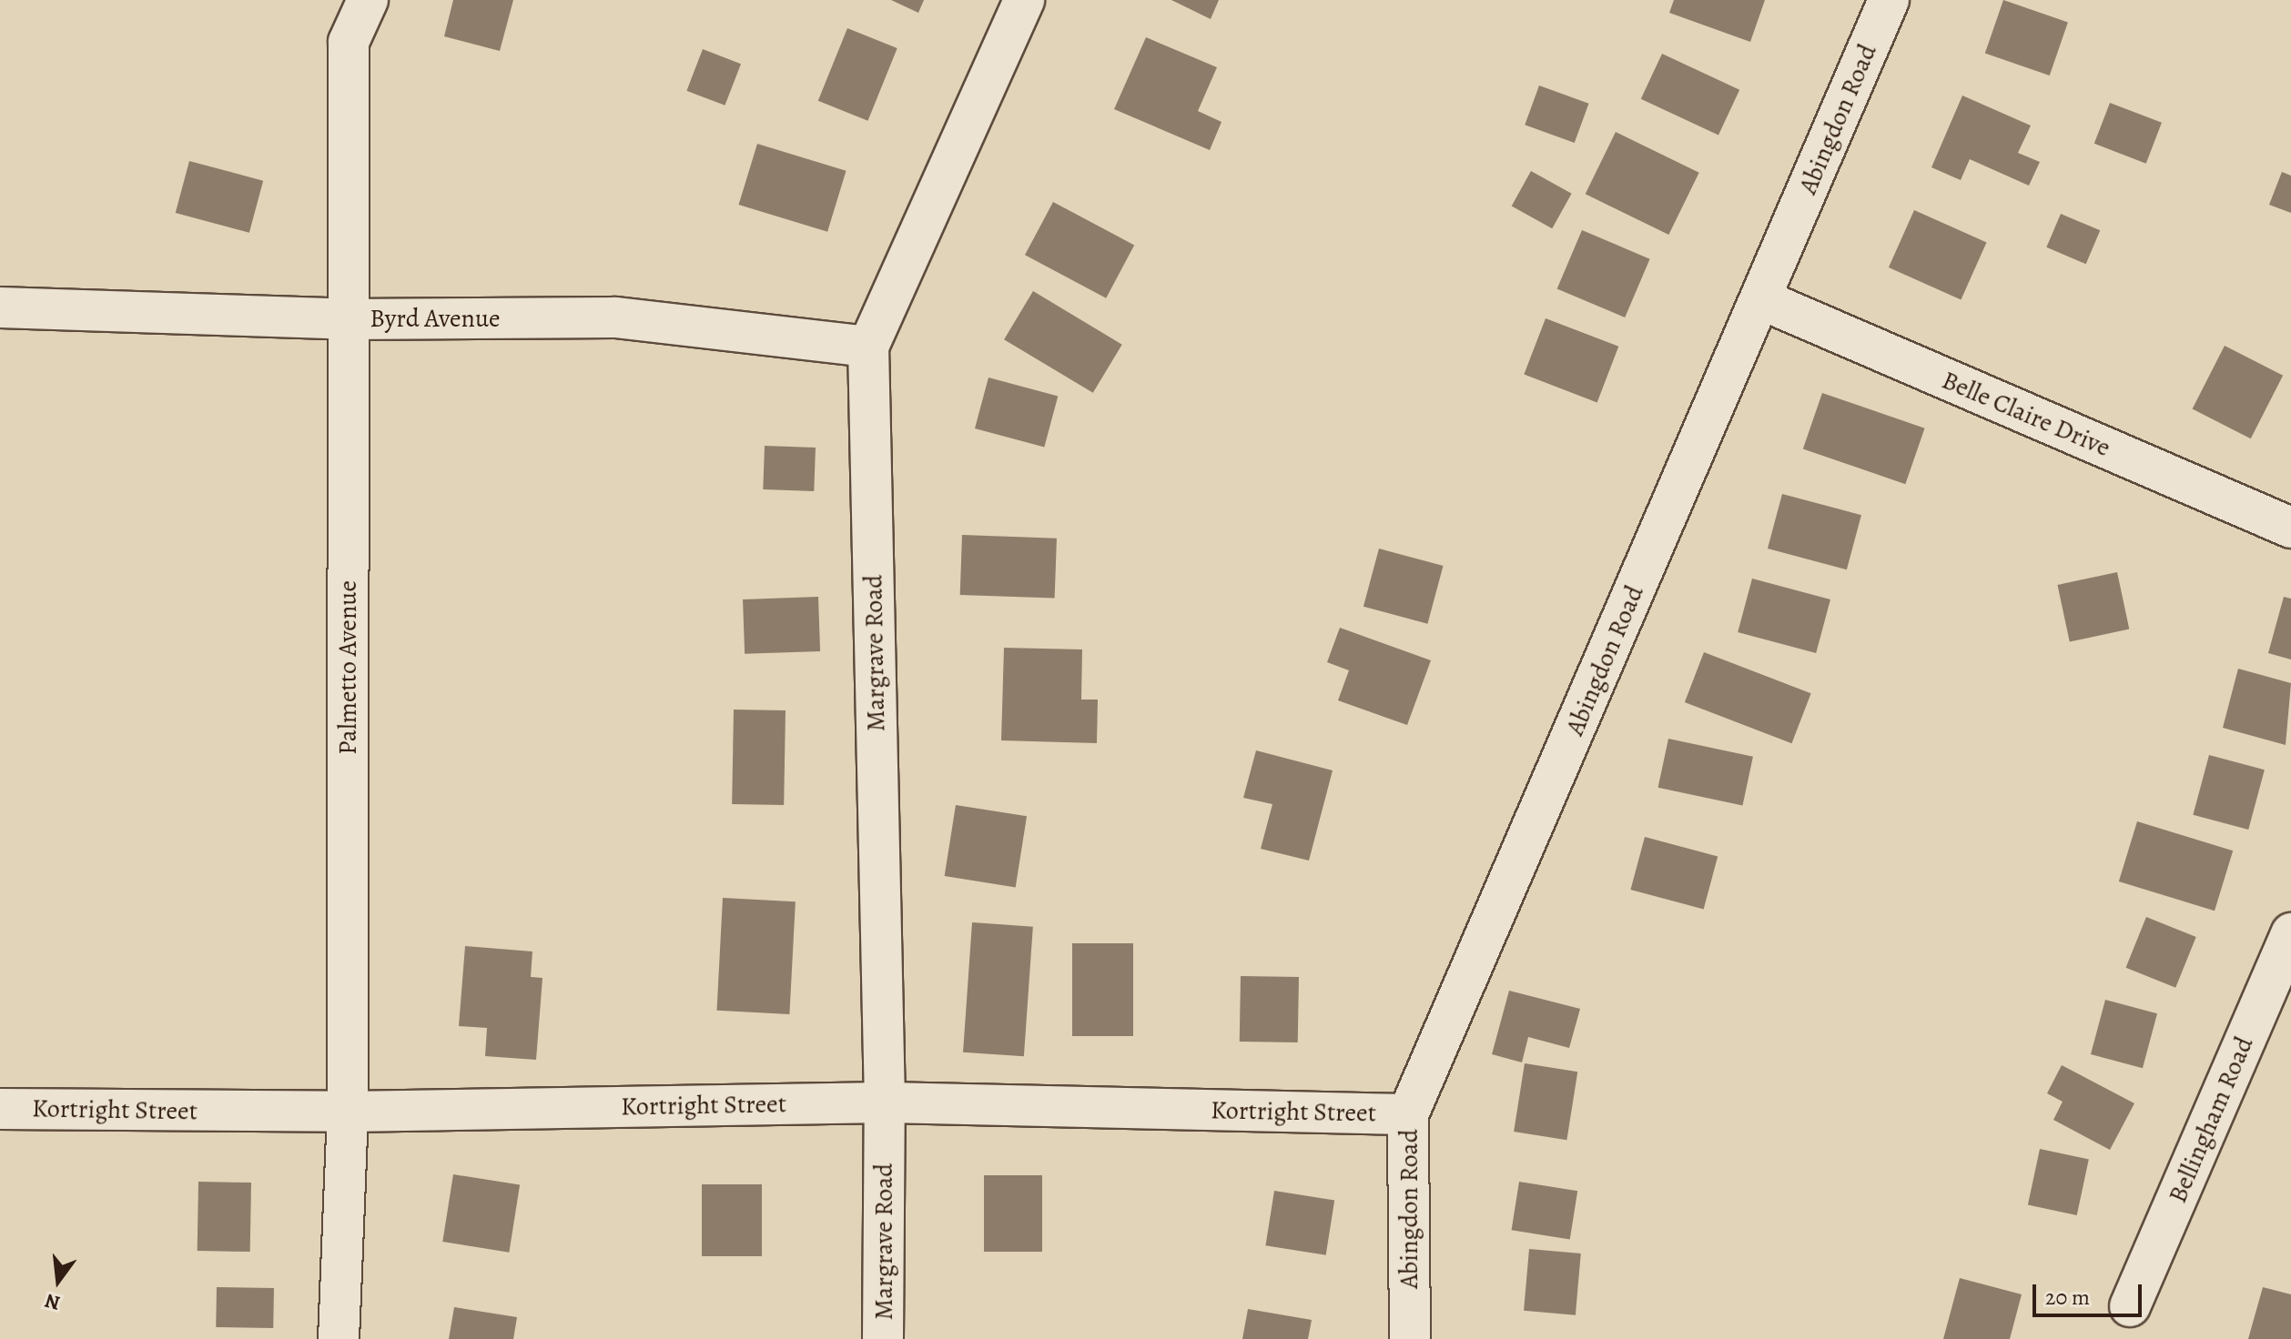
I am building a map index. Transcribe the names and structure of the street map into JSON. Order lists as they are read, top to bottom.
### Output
{
  "streets": {
    "street": [
      "Abingdon Road",
      "Byrd Avenue",
      "Belle Claire Drive",
      "Margrave Road",
      "Palmetto Avenue",
      "Kortright Street",
      "Bellingham Road"
    ]
  },
  "crossings": [
    ["Abingdon Road", "Belle Claire Drive"],
    ["Abingdon Road", "Kortright Street"],
    ["Byrd Avenue", "Margrave Road"],
    ["Byrd Avenue", "Palmetto Avenue"],
    ["Margrave Road", "Kortright Street"],
    ["Palmetto Avenue", "Kortright Street"]
  ],
  "scale_bar": "20 m",
  "north": "bottom"
}
